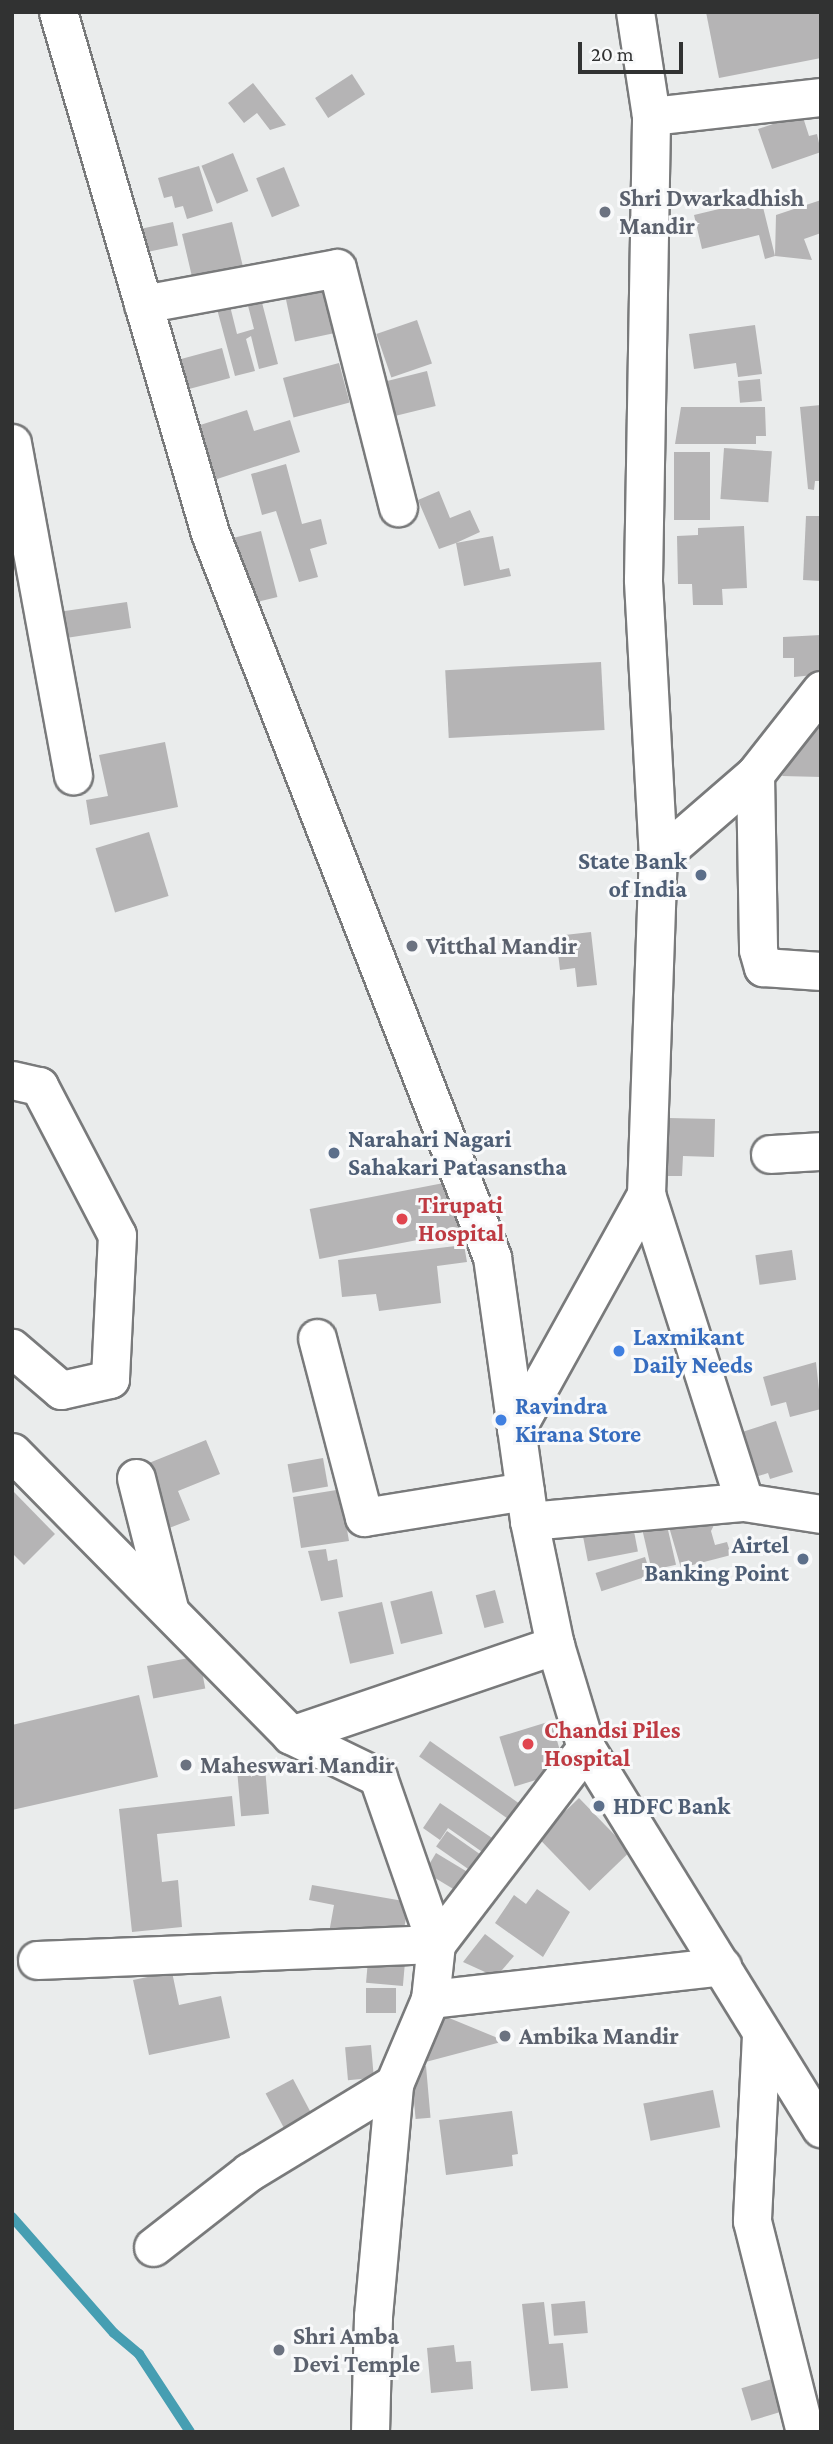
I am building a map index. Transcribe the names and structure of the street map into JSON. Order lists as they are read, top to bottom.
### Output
{
  "places": [
    "Shri Dwarkadhish Mandir",
    "State Bank of India",
    "Vitthal Mandir",
    "Narahari Nagari Sahakari Patasanstha",
    "Tirupati Hospital",
    "Laxmikant Daily Needs",
    "Ravindra Kirana Store",
    "Airtel Banking Point",
    "Chandsi Piles Hospital",
    "Maheswari Mandir",
    "HDFC Bank",
    "Ambika Mandir",
    "Shri Amba Devi Temple"
  ],
  "scale_bar": "20 m"
}
